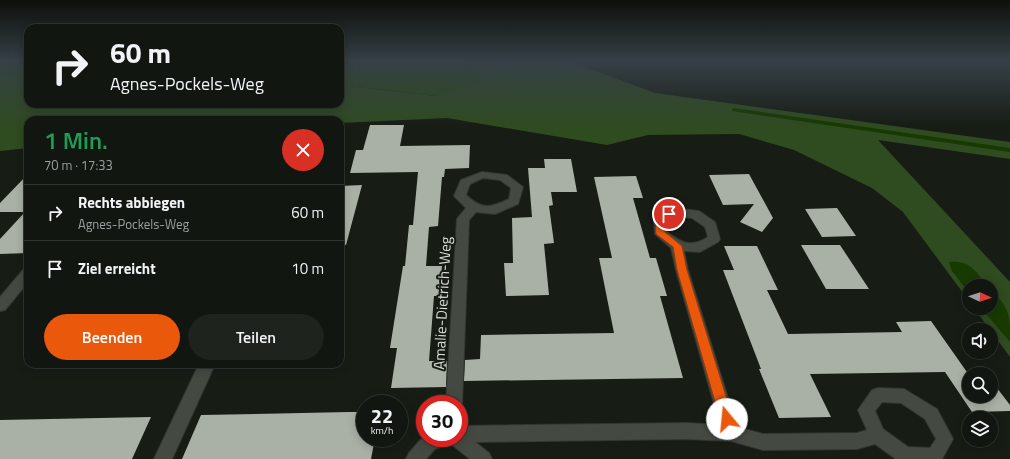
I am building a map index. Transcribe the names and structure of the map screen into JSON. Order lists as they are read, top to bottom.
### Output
{
  "streets": {
    "street": ["Amalie-Dietrich-Weg"]
  },
  "north": "right",
  "page": {
    "turn": ["60 m", "Agnes-Pockels-Weg"],
    "heading": ["1 Min.", "70 m · 17:33"],
    "list": [
      {
        "name": "Rechts abbiegen",
        "note": "Agnes-Pockels-Weg",
        "value": "60 m"
      },
      {
        "name": "Ziel erreicht",
        "value": "10 m"
      }
    ],
    "buttons": ["Beenden", "Teilen"],
    "speed": "22 km/h",
    "limit": "30"
  }
}
